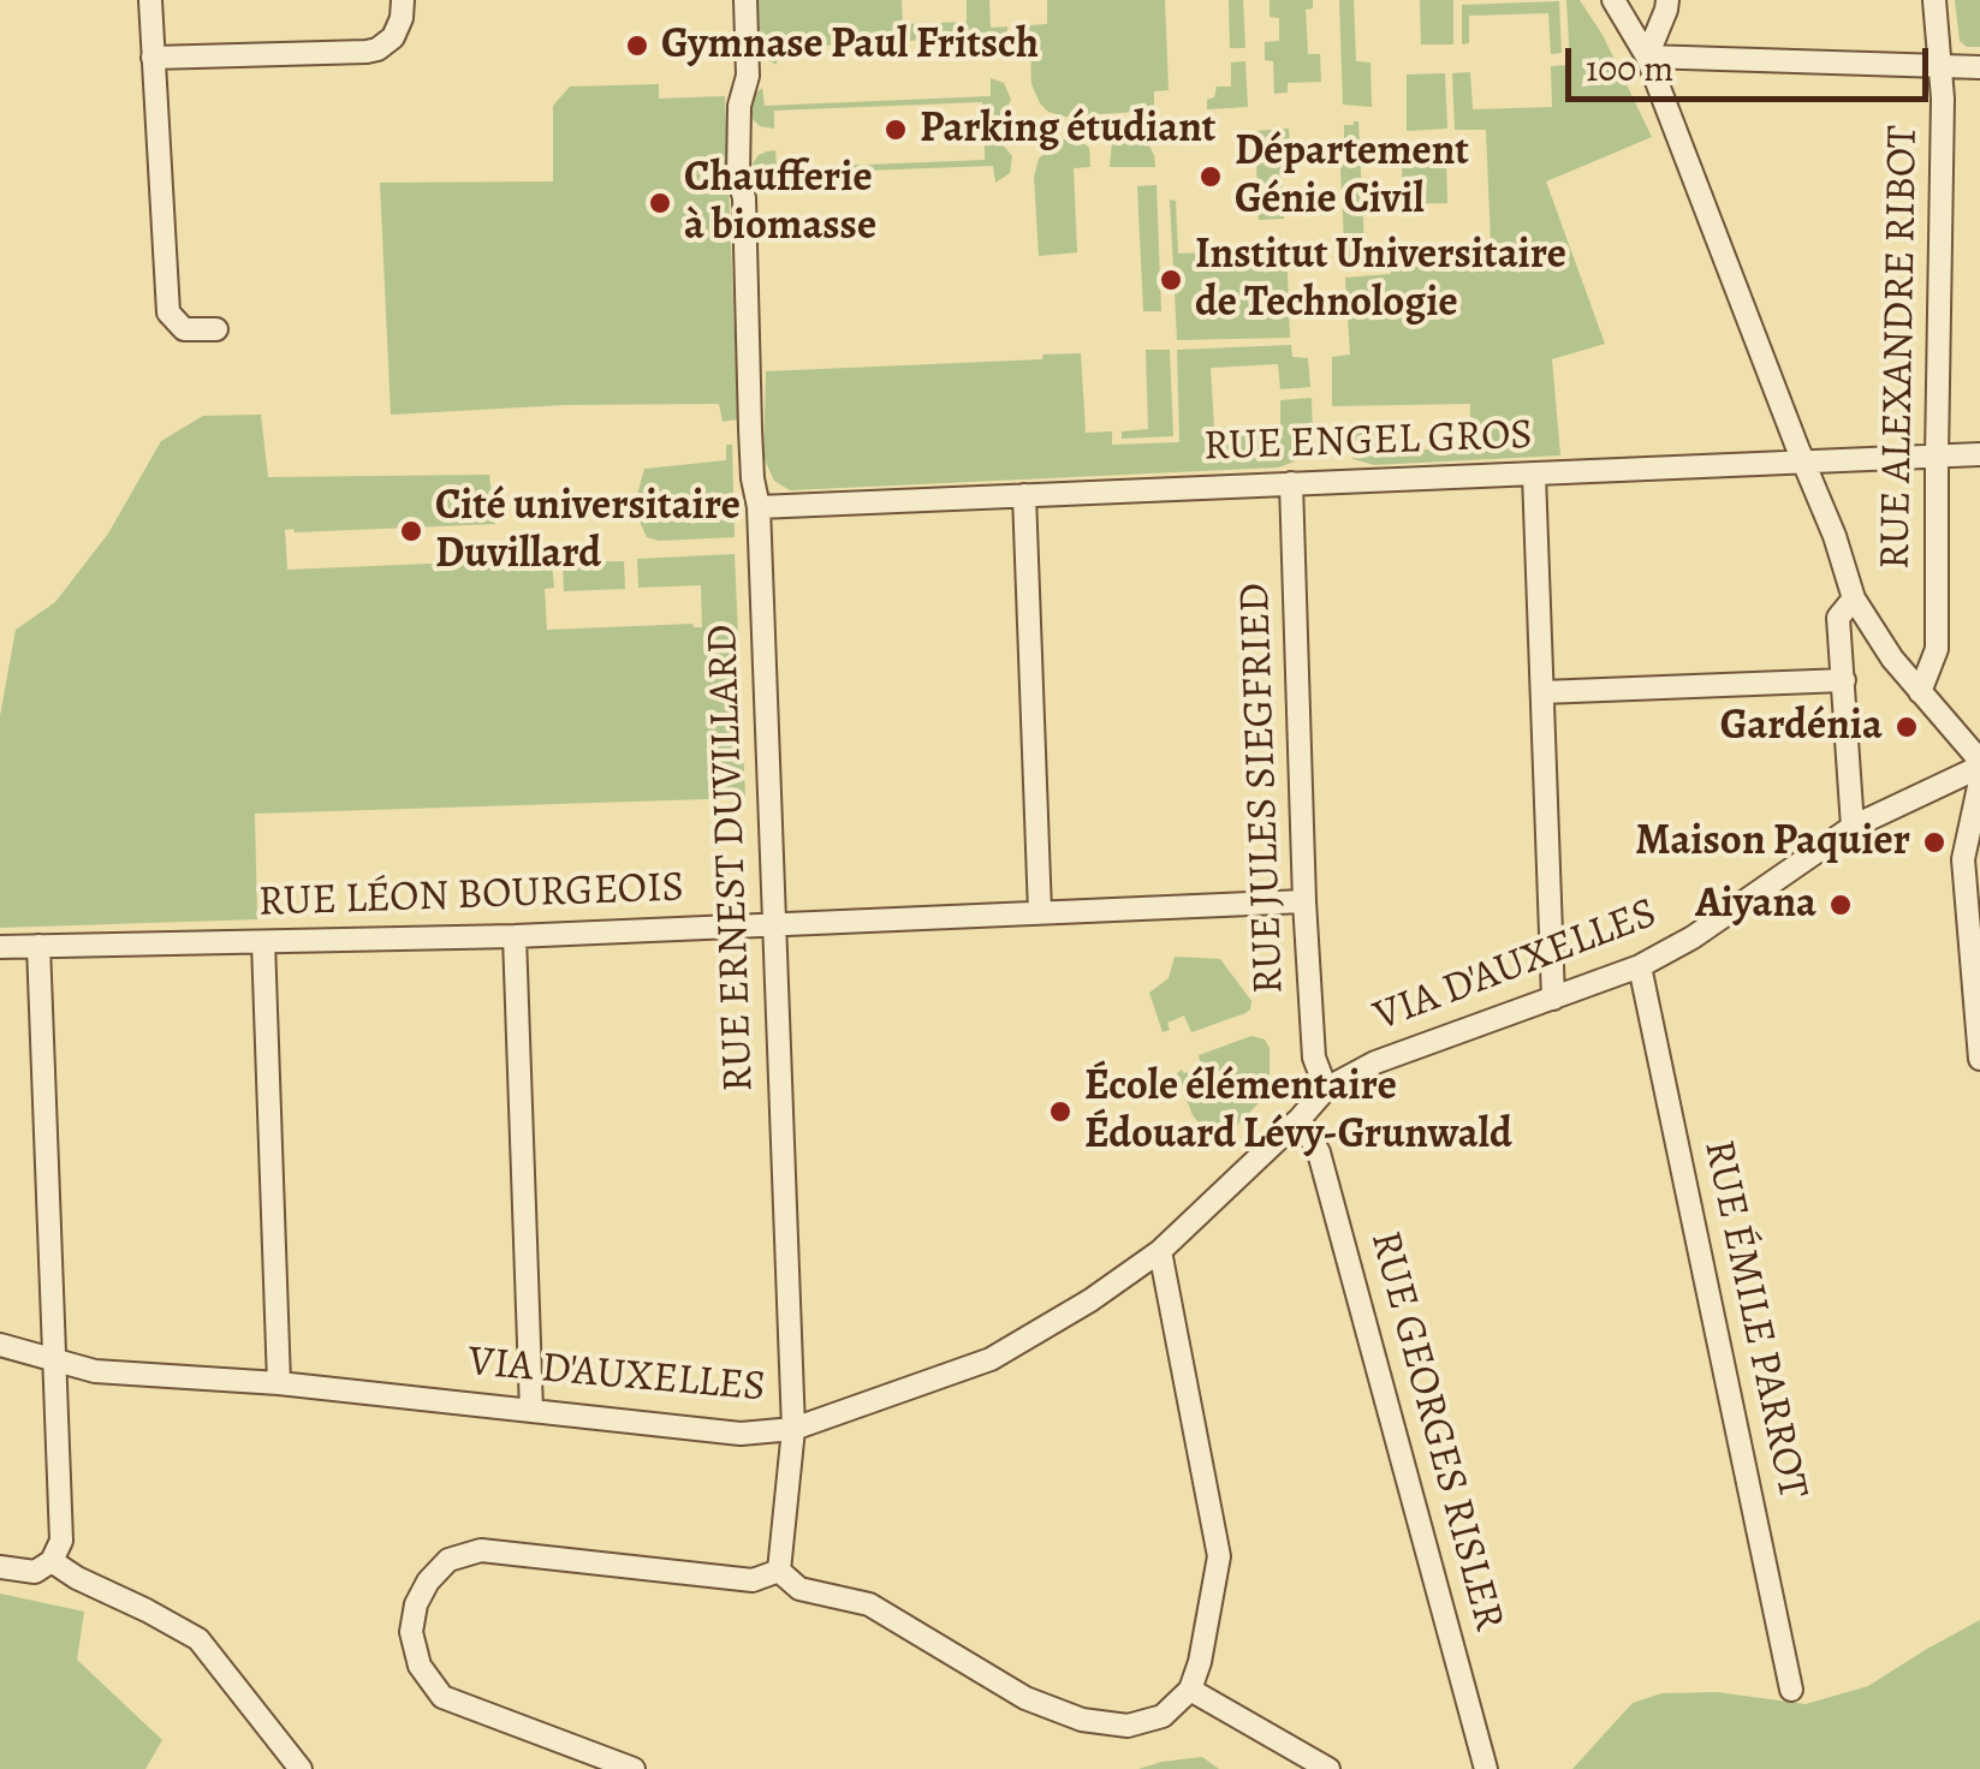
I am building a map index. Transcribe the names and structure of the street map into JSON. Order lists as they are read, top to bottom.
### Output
{
  "streets": {
    "street": [
      "RUE ALEXANDRE RIBOT",
      "RUE ENGEL GROS",
      "RUE JULES SIEGFRIED",
      "RUE ERNEST DUVILLARD",
      "RUE LÉON BOURGEOIS",
      "VIA D'AUXELLES",
      "RUE ÉMILE PARROT",
      "RUE GEORGES RISLER"
    ]
  },
  "crossings": [
    ["RUE ALEXANDRE RIBOT", "RUE ENGEL GROS"],
    ["RUE ENGEL GROS", "RUE JULES SIEGFRIED"],
    ["RUE ENGEL GROS", "RUE ERNEST DUVILLARD"],
    ["RUE JULES SIEGFRIED", "RUE LÉON BOURGEOIS"],
    ["RUE JULES SIEGFRIED", "VIA D'AUXELLES"],
    ["RUE ERNEST DUVILLARD", "RUE LÉON BOURGEOIS"],
    ["RUE ERNEST DUVILLARD", "VIA D'AUXELLES"],
    ["VIA D'AUXELLES", "RUE ÉMILE PARROT"],
    ["VIA D'AUXELLES", "RUE GEORGES RISLER"]
  ],
  "places": [
    "Gymnase Paul Fritsch",
    "Parking étudiant",
    "Département Génie Civil",
    "Chaufferie à biomasse",
    "Institut Universitaire de Technologie",
    "Cité universitaire Duvillard",
    "Gardénia",
    "Maison Paquier",
    "Aiyana",
    "École élémentaire Édouard Lévy-Grunwald"
  ],
  "scale_bar": "100 m"
}
